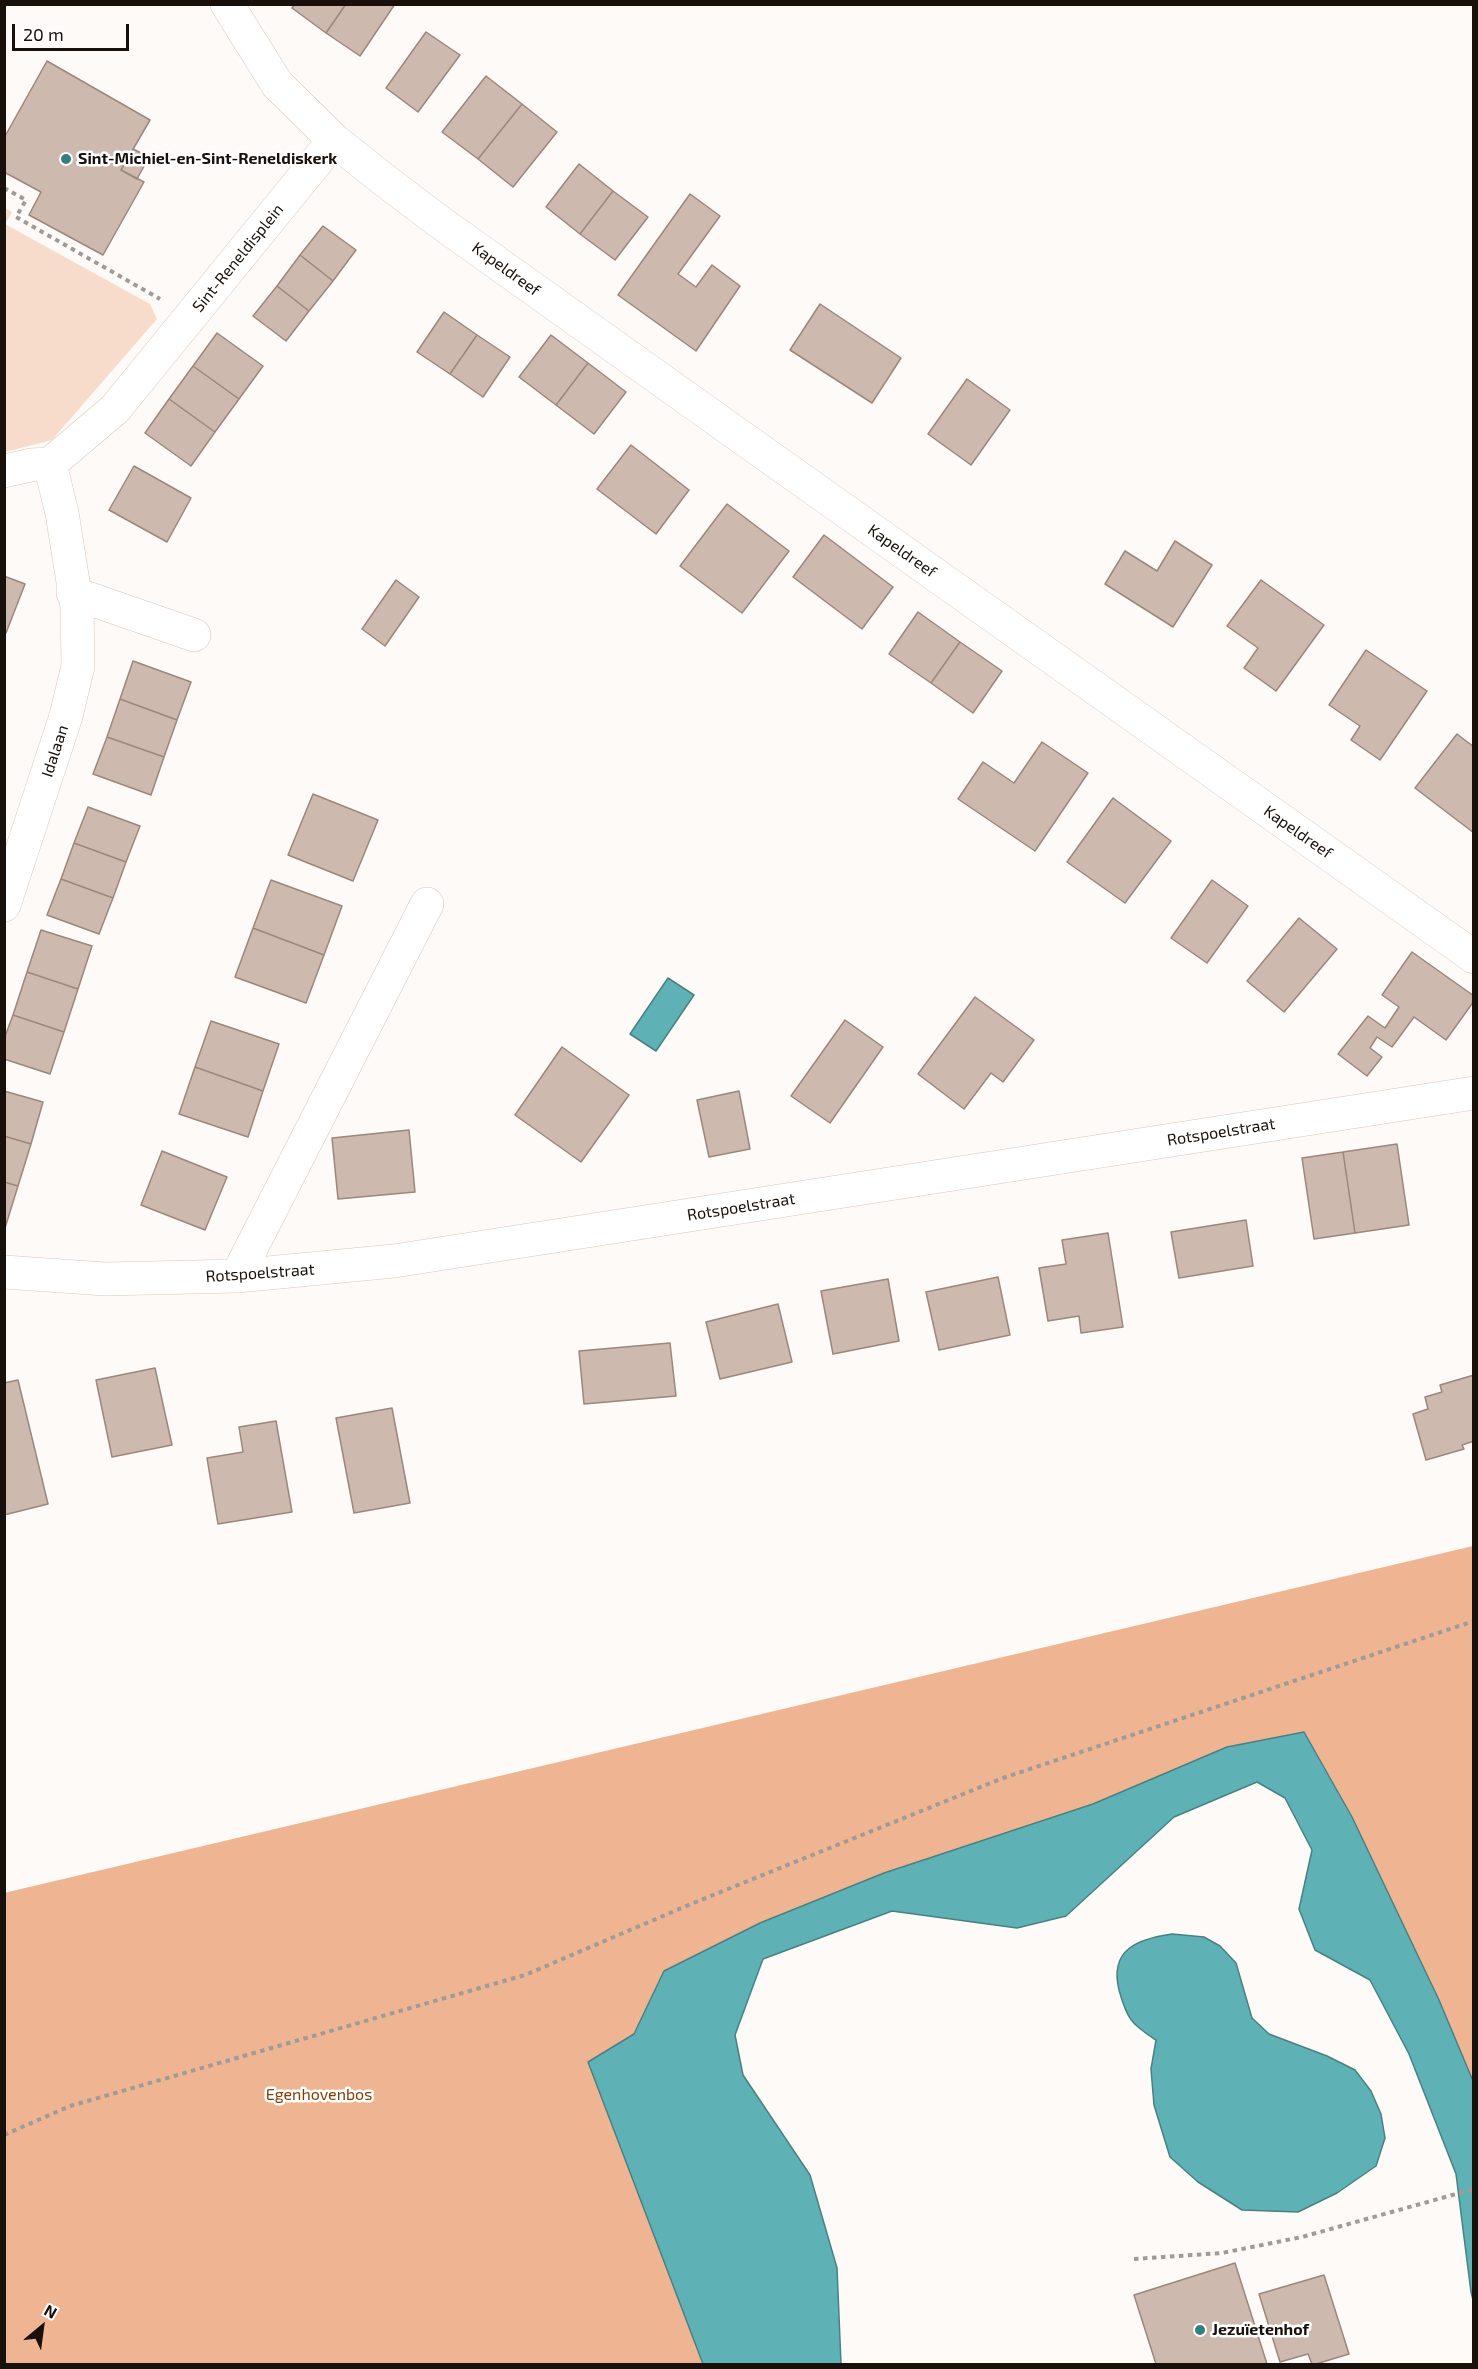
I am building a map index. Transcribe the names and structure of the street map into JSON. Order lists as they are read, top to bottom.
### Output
{
  "streets": {
    "street": [
      "Sint-Reneldisplein",
      "Kapeldreef",
      "Idalaan",
      "Rotspoelstraat"
    ]
  },
  "crossings": [
    ["Sint-Reneldisplein", "Kapeldreef"],
    ["Sint-Reneldisplein", "Idalaan"]
  ],
  "parks": ["Egenhovenbos"],
  "places": ["Sint-Michiel-en-Sint-Reneldiskerk", "Jezuïetenhof"],
  "scale_bar": "20 m",
  "north": "top right"
}
